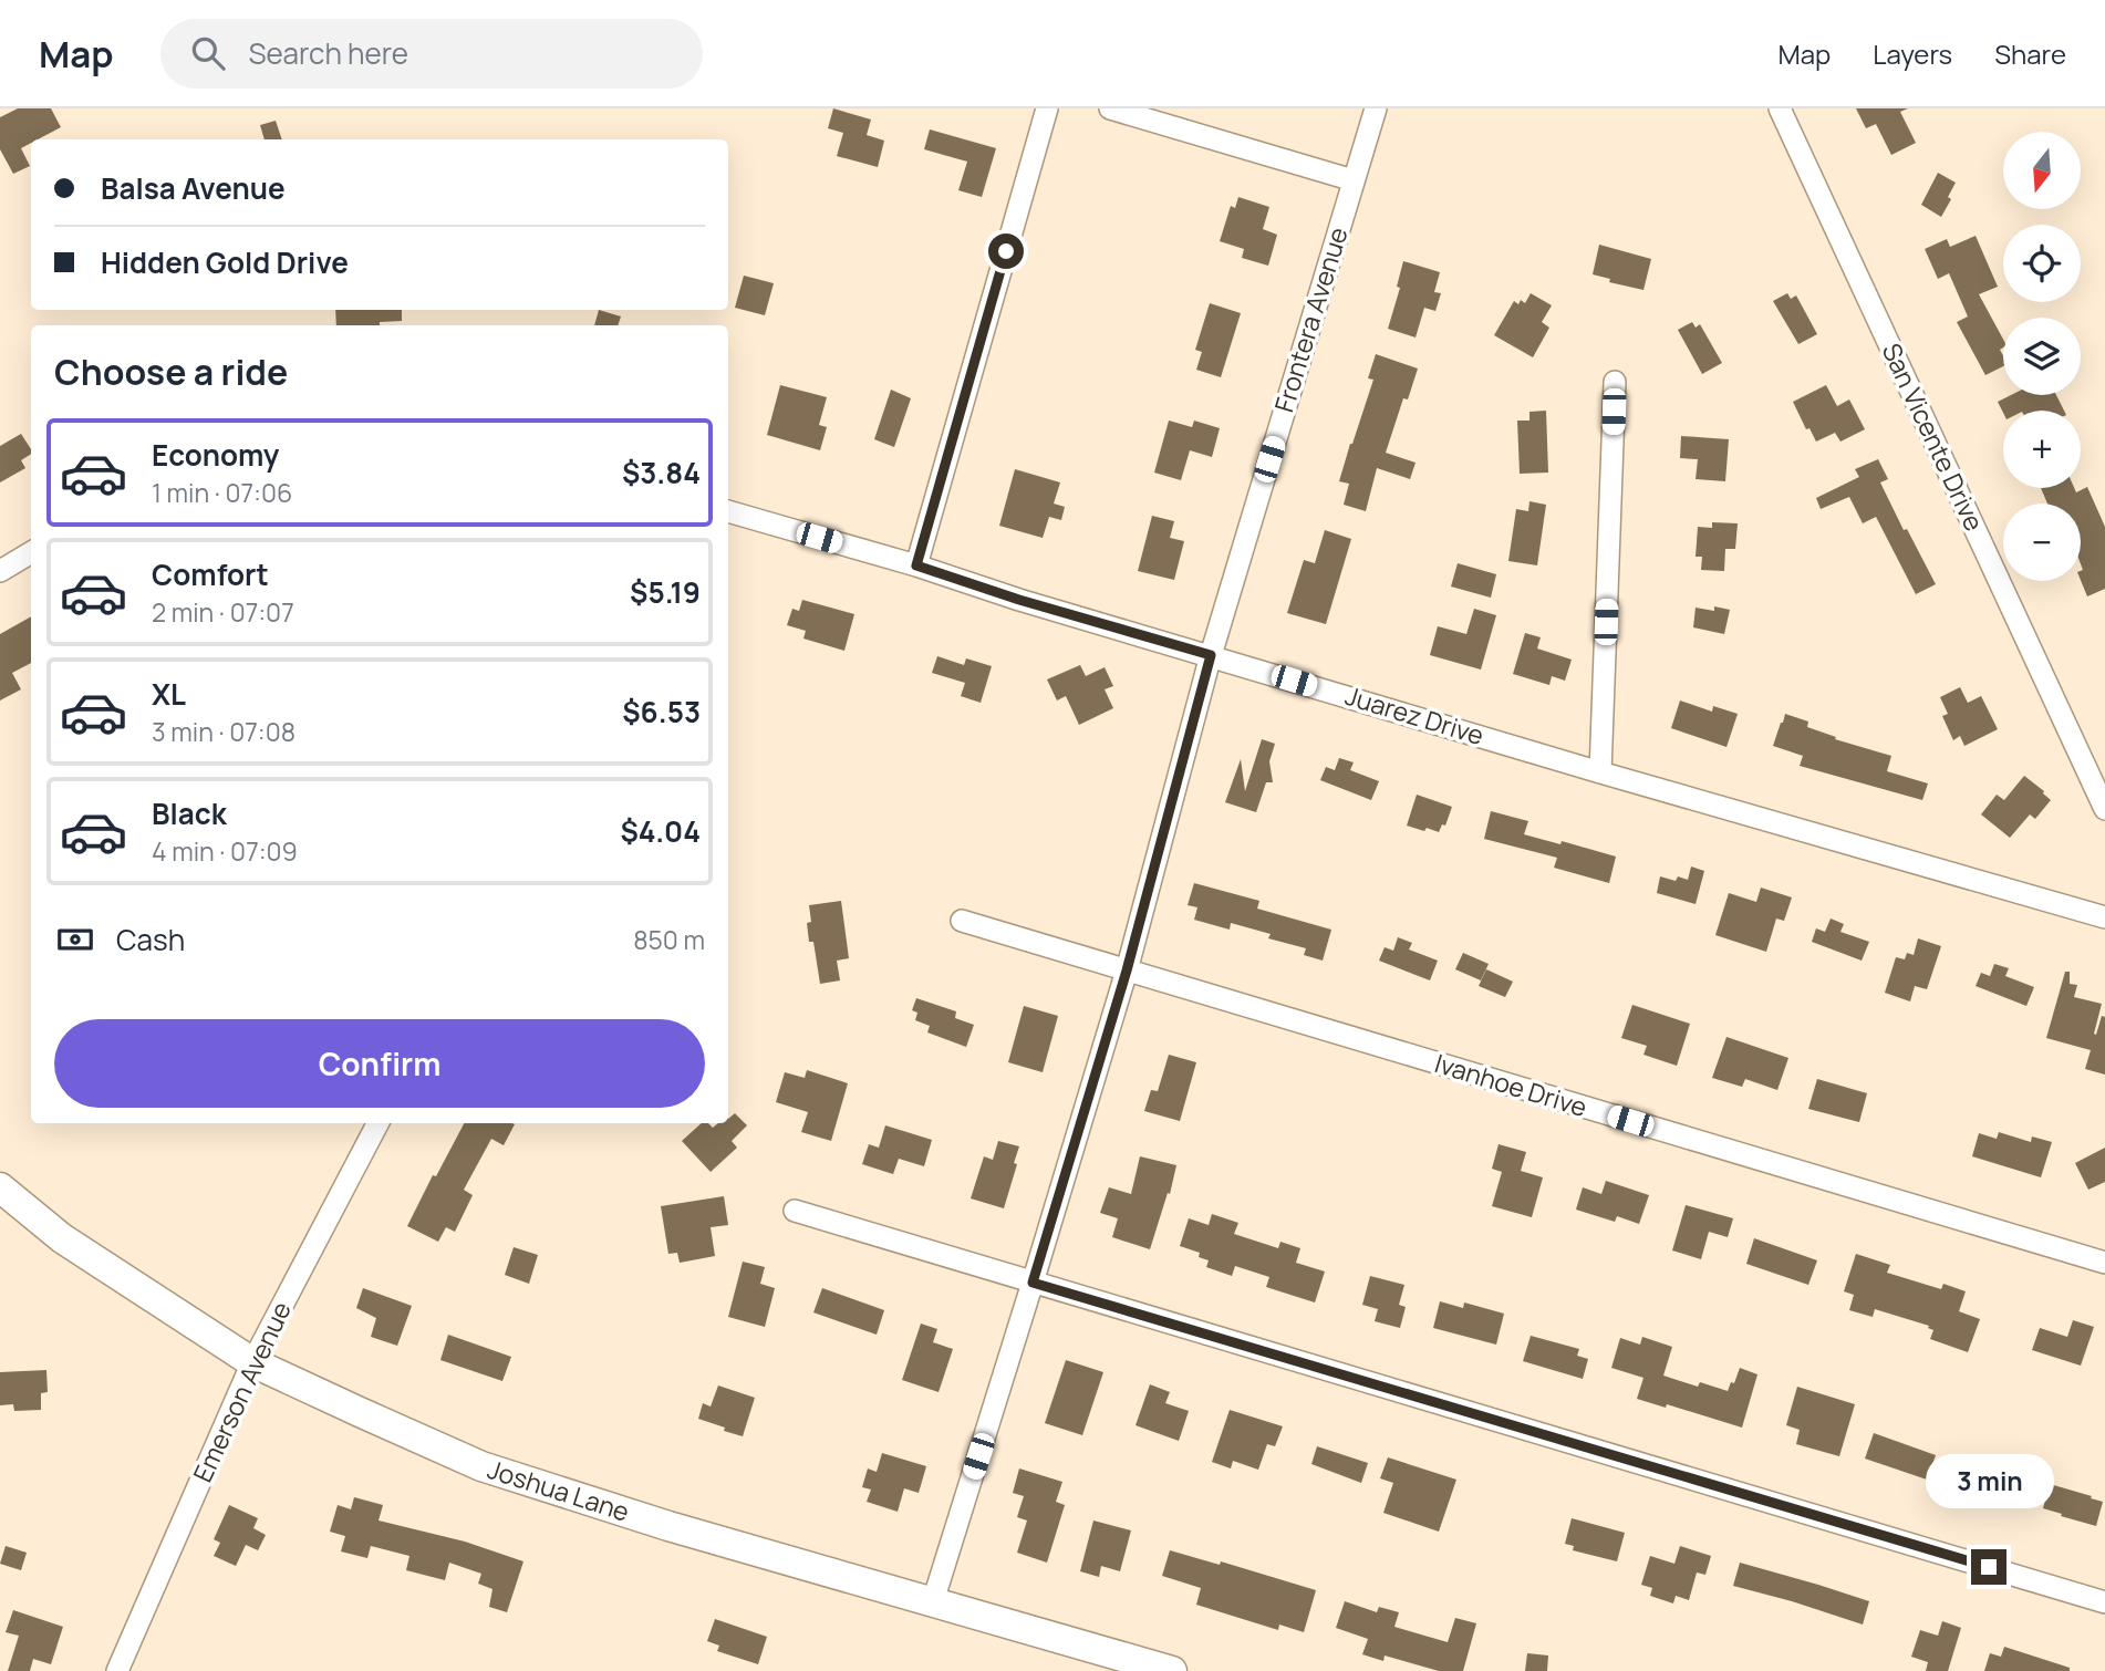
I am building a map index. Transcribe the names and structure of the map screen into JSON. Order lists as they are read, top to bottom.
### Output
{
  "streets": {
    "main road": ["Joshua Lane"],
    "street": [
      "Frontera Avenue",
      "San Vicente Drive",
      "Juarez Drive",
      "Ivanhoe Drive",
      "Emerson Avenue"
    ]
  },
  "crossings": [
    ["Frontera Avenue", "Juarez Drive"],
    ["Frontera Avenue", "Ivanhoe Drive"],
    ["Frontera Avenue", "Joshua Lane"],
    ["Emerson Avenue", "Joshua Lane"]
  ],
  "north": "bottom",
  "page": {
    "header": "Map",
    "search": "Search here",
    "nav": ["Map", "Layers", "Share"],
    "map_buttons": ["+", "−"],
    "banner": ["Balsa Avenue", "Hidden Gold Drive"],
    "heading": "Choose a ride",
    "list": [
      {
        "name": "Economy",
        "note": "1 min · 07:06",
        "value": "$3.84"
      },
      {
        "name": "Comfort",
        "note": "2 min · 07:07",
        "value": "$5.19"
      },
      {
        "name": "XL",
        "note": "3 min · 07:08",
        "value": "$6.53"
      },
      {
        "name": "Black",
        "note": "4 min · 07:09",
        "value": "$4.04"
      }
    ],
    "pay": ["Cash", "850 m"],
    "buttons": "Confirm",
    "bubble": "3 min"
  }
}
